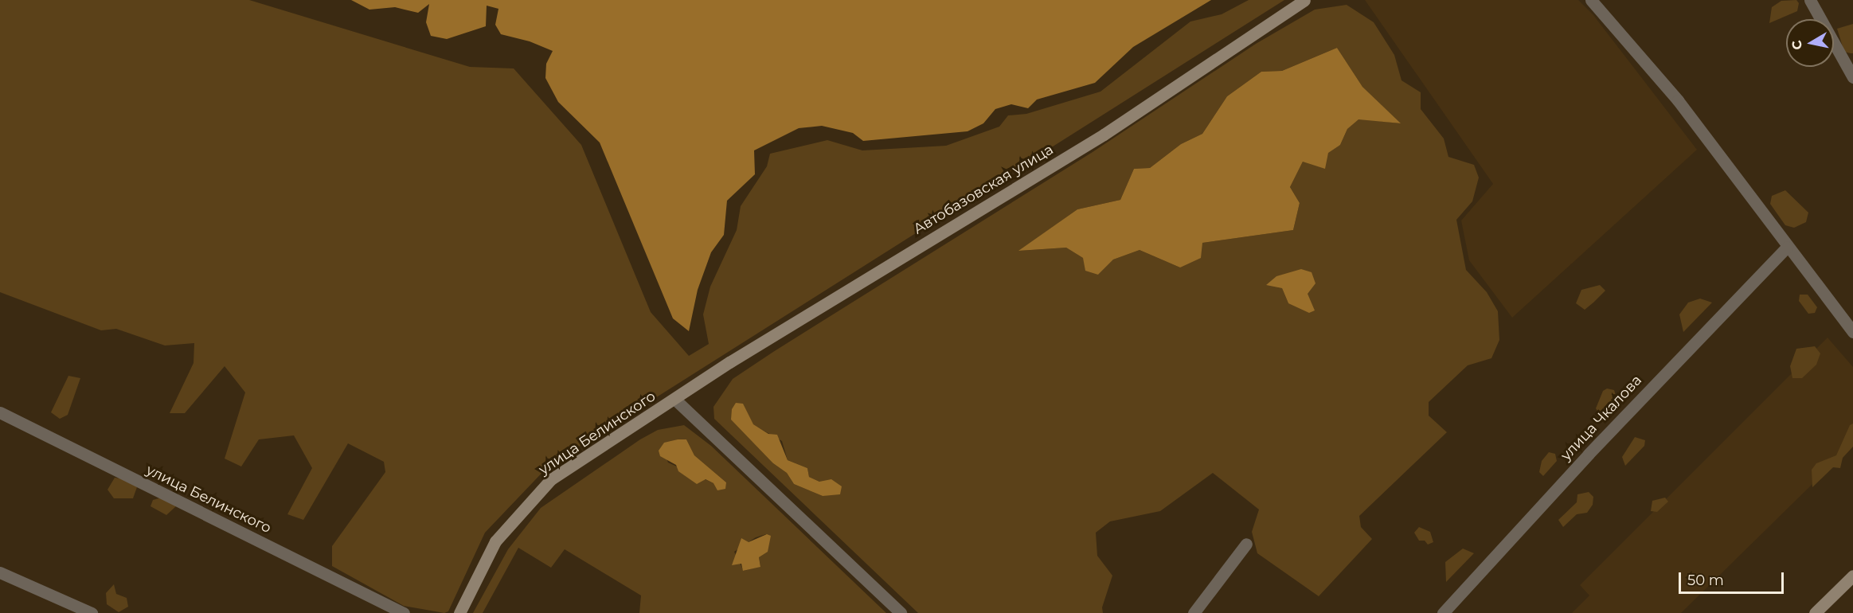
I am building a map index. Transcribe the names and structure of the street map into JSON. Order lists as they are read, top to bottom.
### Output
{
  "streets": {
    "street": ["Автобазовская улица", "улица Чкалова", "улица Белинского"]
  },
  "crossings": [
    ["Автобазовская улица", "улица Белинского"]
  ],
  "scale_bar": "50 m",
  "north": "left"
}
